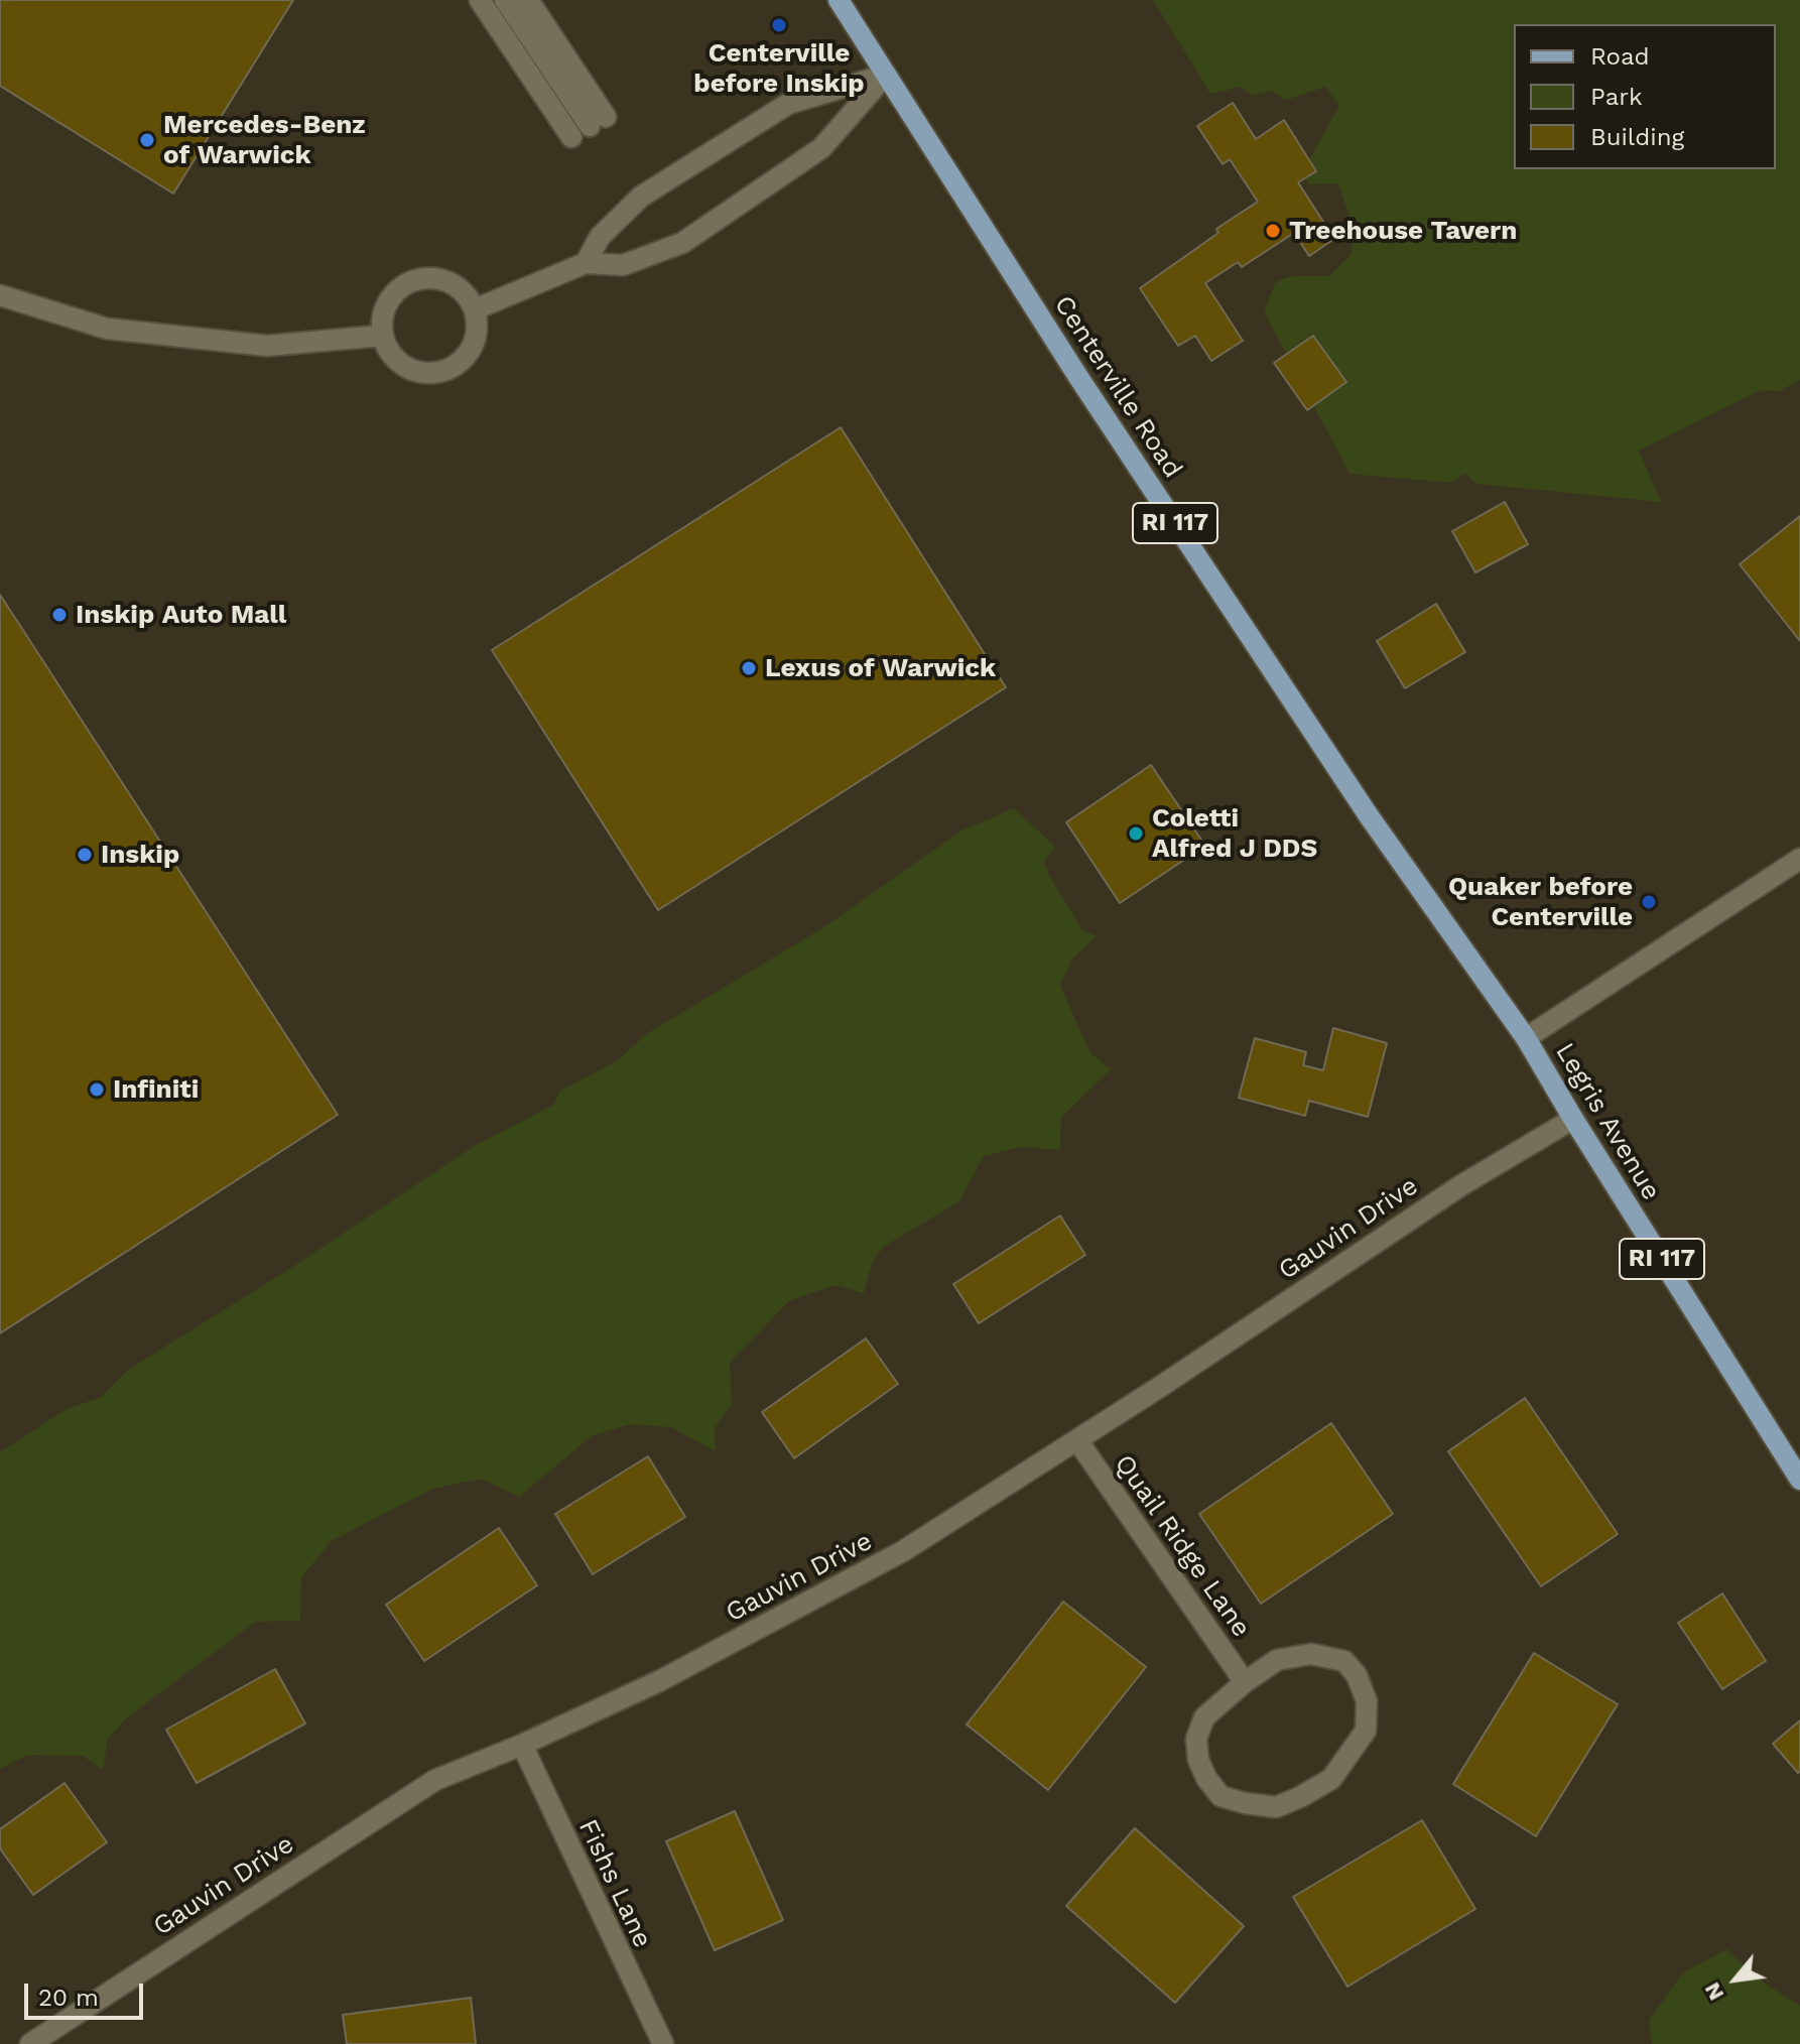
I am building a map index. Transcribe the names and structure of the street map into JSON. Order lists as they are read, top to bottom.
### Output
{
  "streets": {
    "main road": ["Centerville Road", "RI 117", "Legris Avenue"],
    "street": ["Gauvin Drive", "Quail Ridge Lane", "Fishs Lane"]
  },
  "crossings": [
    ["Centerville Road", "Legris Avenue"],
    ["Legris Avenue", "Gauvin Drive"],
    ["Gauvin Drive", "Quail Ridge Lane"],
    ["Gauvin Drive", "Fishs Lane"]
  ],
  "places": [
    "Centerville before Inskip",
    "Mercedes-Benz of Warwick",
    "Treehouse Tavern",
    "Inskip Auto Mall",
    "Lexus of Warwick",
    "Coletti Alfred J DDS",
    "Inskip",
    "Quaker before Centerville",
    "Infiniti"
  ],
  "legend": ["Road", "Park", "Building"],
  "scale_bar": "20 m",
  "north": "bottom left"
}
